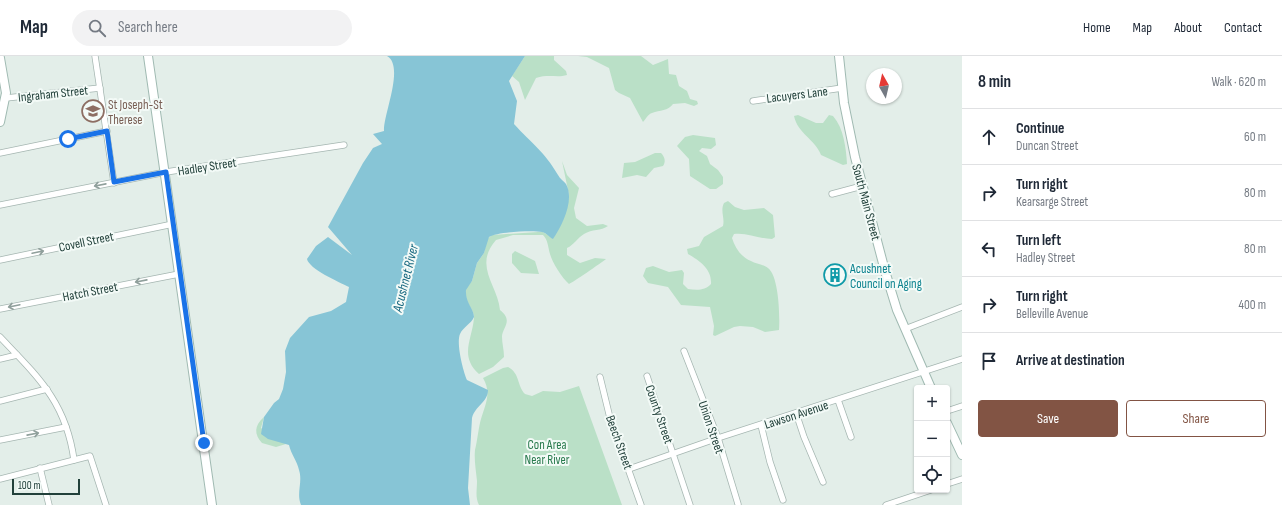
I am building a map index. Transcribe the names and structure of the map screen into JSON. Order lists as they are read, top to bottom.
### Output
{
  "streets": {
    "main road": ["South Main Street"],
    "street": [
      "Ingraham Street",
      "Lacuyers Lane",
      "Hadley Street",
      "Covell Street",
      "Hatch Street",
      "County Street",
      "Lawson Avenue",
      "Union Street",
      "Beech Street"
    ]
  },
  "crossings": [
    ["Lacuyers Lane", "South Main Street"],
    ["South Main Street", "Lawson Avenue"],
    ["County Street", "Lawson Avenue"],
    ["Lawson Avenue", "Union Street"],
    ["Lawson Avenue", "Beech Street"]
  ],
  "one_way": ["Covell Street", "Hatch Street"],
  "water": ["Acushnet River"],
  "parks": ["Con Area Near River"],
  "places": {
    "school or university": ["St Joseph-St Therese"],
    "building": ["Acushnet Council on Aging"]
  },
  "scale_bar": "100 m",
  "north": "top",
  "page": {
    "header": "Map",
    "search": "Search here",
    "nav": [
      "Home",
      "Map",
      "About",
      "Contact"
    ],
    "heading": ["8 min", "Walk · 620 m"],
    "list": [
      ["Continue", "Duncan Street", "60 m"],
      ["Turn right", "Kearsarge Street", "80 m"],
      ["Turn left", "Hadley Street", "80 m"],
      ["Turn right", "Belleville Avenue", "400 m"],
      "Arrive at destination"
    ],
    "map_buttons": ["+", "−"],
    "buttons": ["Save", "Share"],
    "scale": "100 m"
  }
}
